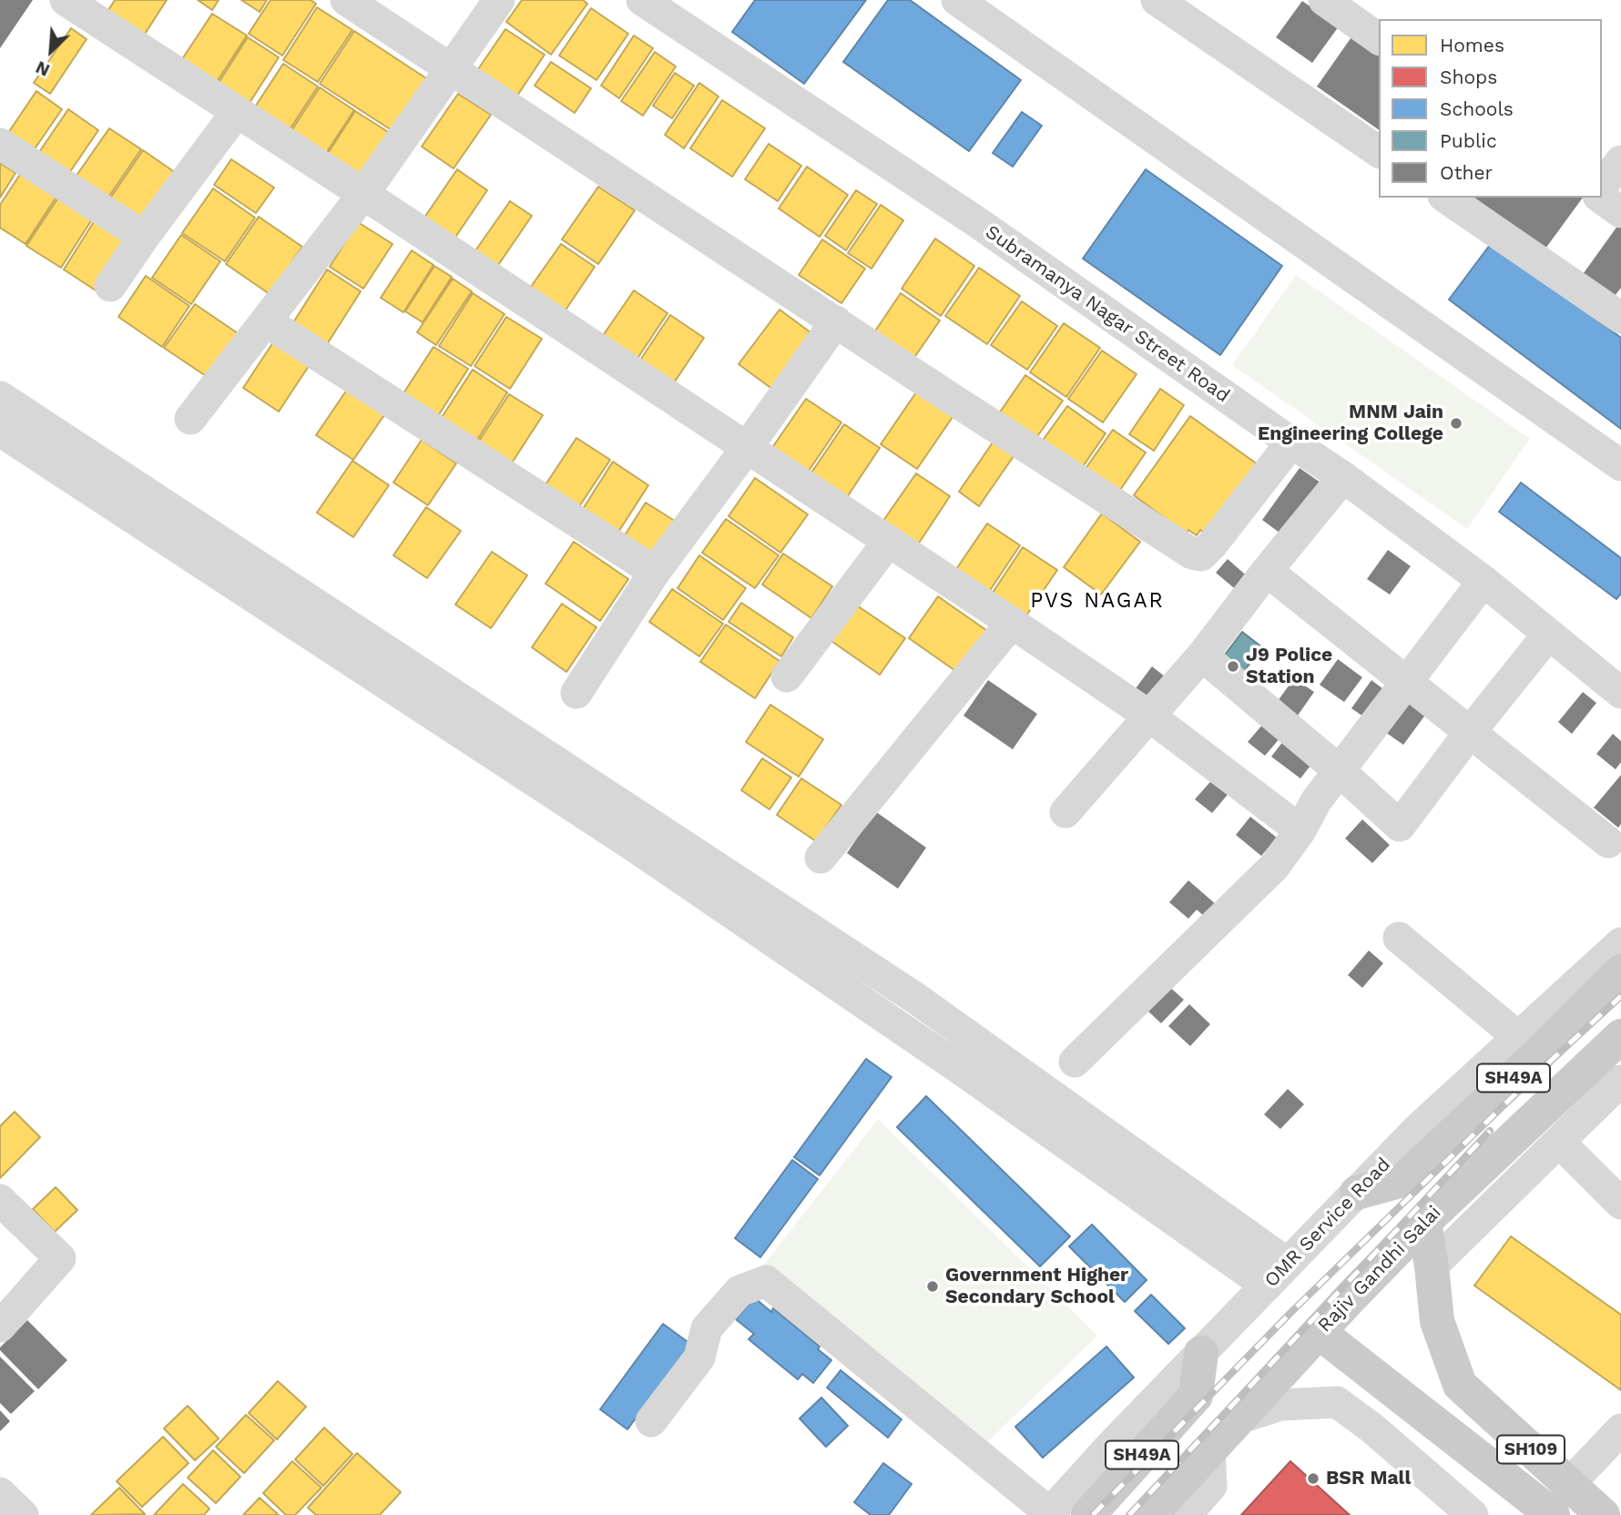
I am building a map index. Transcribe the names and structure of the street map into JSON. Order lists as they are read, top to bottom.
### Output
{
  "streets": {
    "main road": ["SH49A", "Rajiv Gandhi Salai", "SH109"],
    "street": ["Subramanya Nagar Street Road", "OMR Service Road"]
  },
  "crossings": [
    ["SH49A", "OMR Service Road"],
    ["Rajiv Gandhi Salai", "SH109"]
  ],
  "districts": ["PVS NAGAR"],
  "places": [
    "MNM Jain Engineering College",
    "J9 Police Station",
    "Government Higher Secondary School",
    "BSR Mall"
  ],
  "legend": [
    "Homes",
    "Shops",
    "Schools",
    "Public",
    "Other"
  ],
  "north": "bottom left"
}
